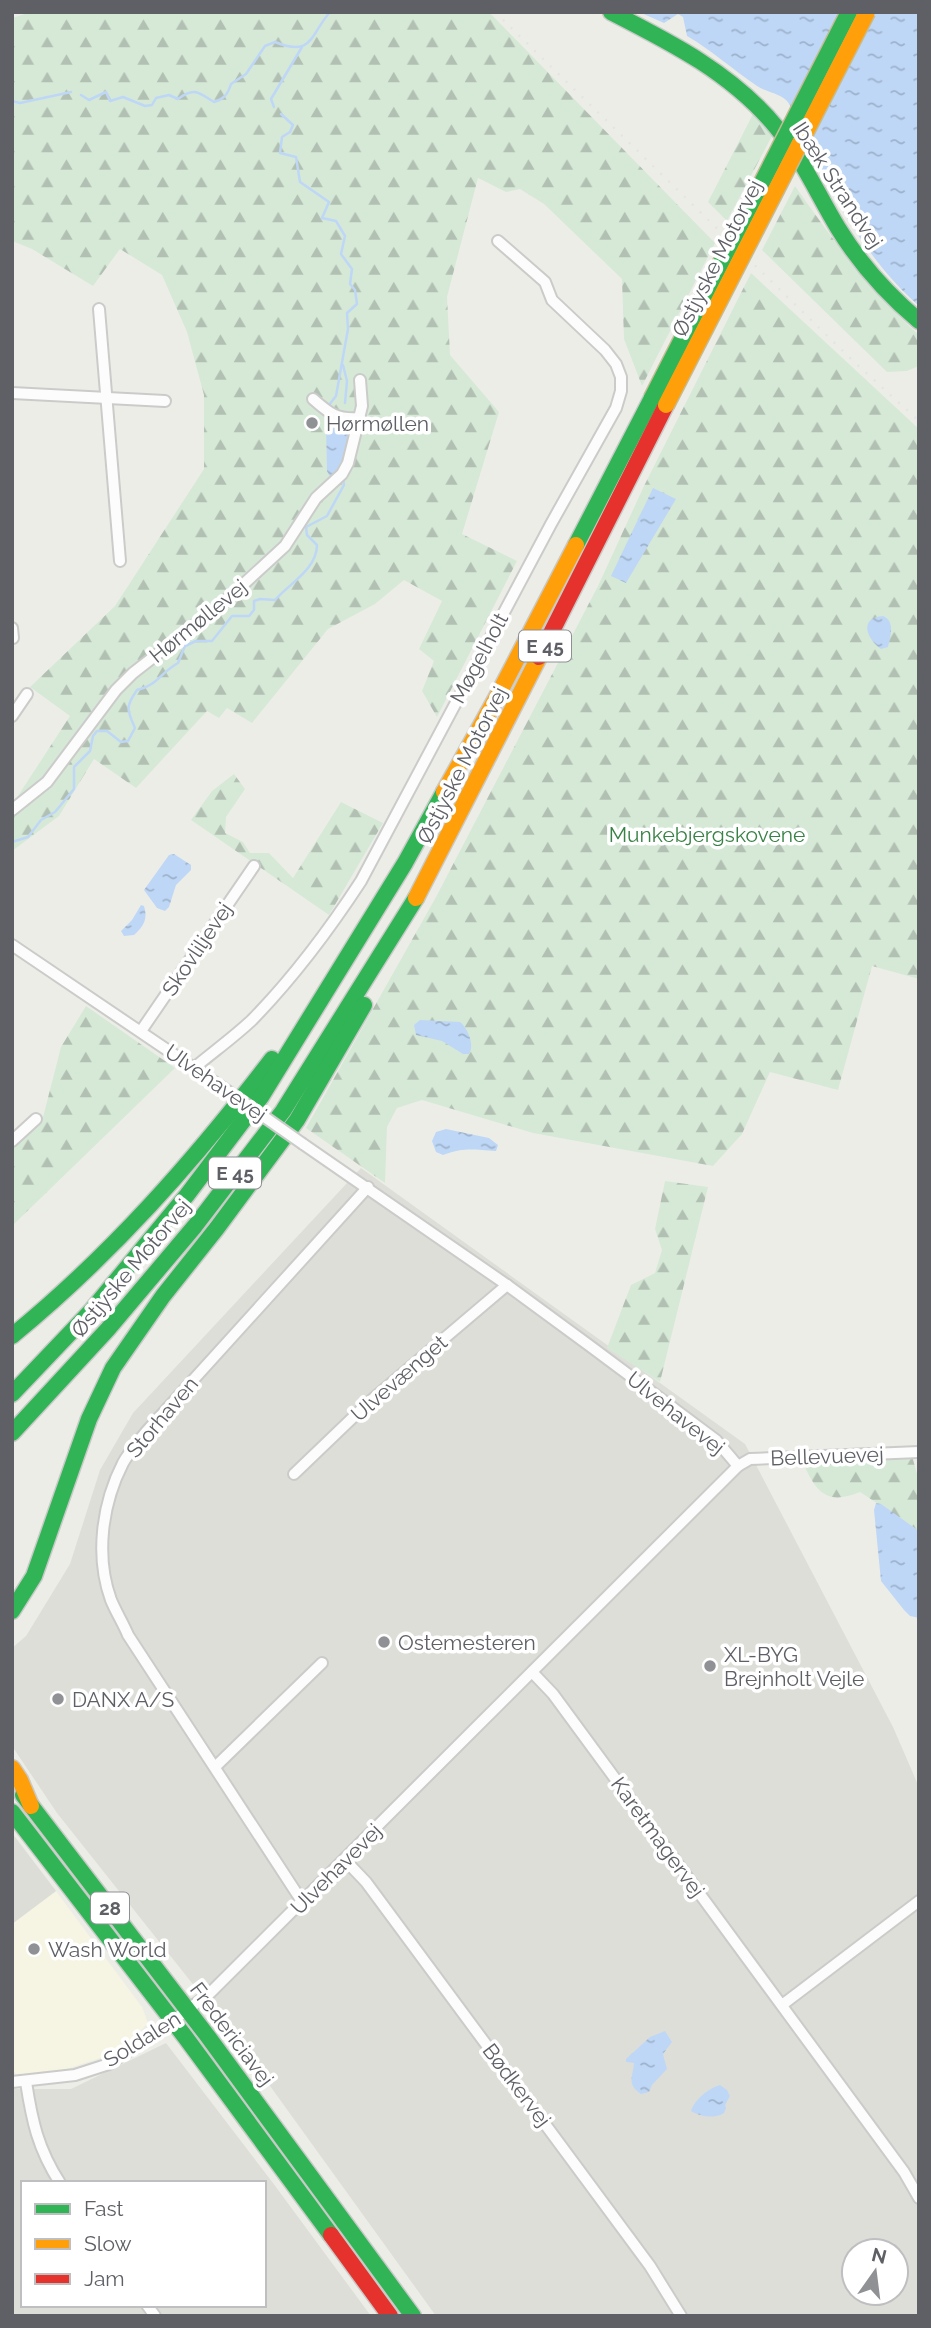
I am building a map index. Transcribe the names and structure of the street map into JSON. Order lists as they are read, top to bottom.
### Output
{
  "streets": {
    "main road": [
      "Ibæk Strandvej",
      "Østjyske Motorvej",
      "E 45",
      "28",
      "Fredericiavej"
    ],
    "street": [
      "Hørmøllevej",
      "Møgelholt",
      "Skovliljevej",
      "Ulvehavevej",
      "Ulvevænget",
      "Storhaven",
      "Bellevuevej",
      "Karetmagervej",
      "Soldalen",
      "Bødkervej"
    ]
  },
  "crossings": [
    ["Møgelholt", "Ulvehavevej"],
    ["Skovliljevej", "Ulvehavevej"],
    ["Ulvehavevej", "Ulvevænget"],
    ["Ulvehavevej", "Storhaven"],
    ["Ulvehavevej", "Bellevuevej"],
    ["Ulvehavevej", "Karetmagervej"],
    ["Ulvehavevej", "Fredericiavej"],
    ["Ulvehavevej", "Soldalen"],
    ["Ulvehavevej", "Bødkervej"],
    ["Fredericiavej", "Soldalen"]
  ],
  "parks": ["Munkebjergskovene"],
  "places": [
    "Hørmøllen",
    "Ostemesteren",
    "XL-BYG Brejnholt Vejle",
    "DANX A/S",
    "Wash World"
  ],
  "legend": ["Fast", "Slow", "Jam"],
  "north": "top"
}
